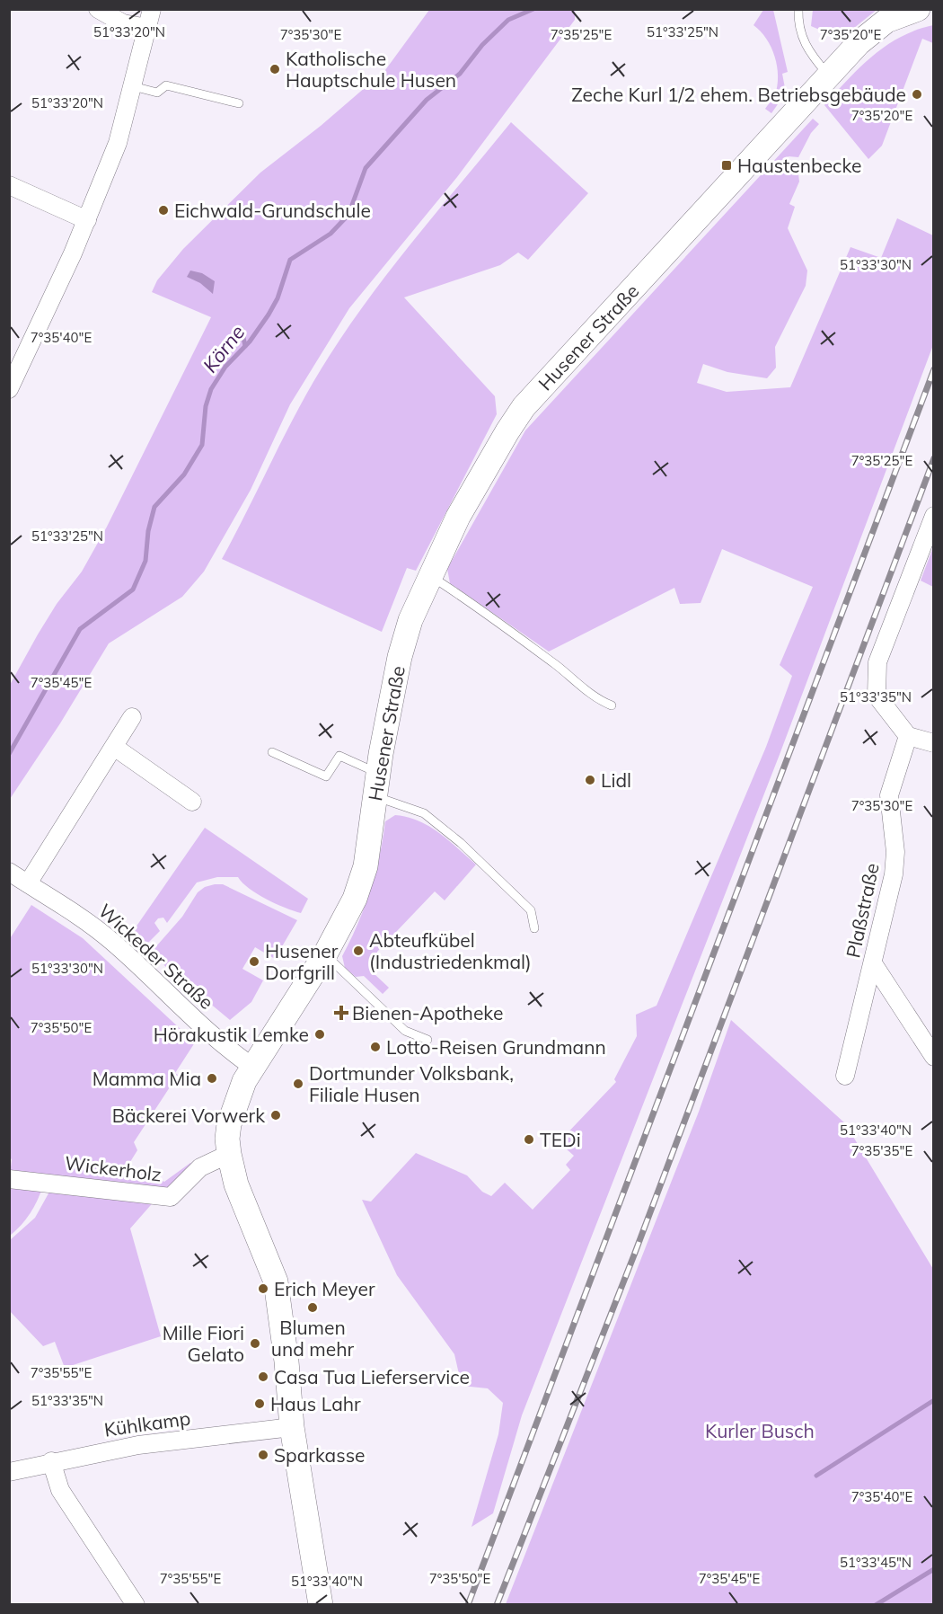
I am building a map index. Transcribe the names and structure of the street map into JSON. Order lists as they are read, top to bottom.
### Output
{
  "streets": {
    "street": [
      "Husener Straße",
      "Plaßstraße",
      "Wickeder Straße",
      "Wickerholz",
      "Kühlkamp"
    ]
  },
  "crossings": [
    ["Husener Straße", "Wickeder Straße"],
    ["Husener Straße", "Wickerholz"],
    ["Husener Straße", "Kühlkamp"]
  ],
  "water": ["Körne"],
  "parks": ["Kurler Busch"],
  "places": {
    "other": [
      "Katholische Hauptschule Husen",
      "Zeche Kurl 1/2 ehem. Betriebsgebäude",
      "Eichwald-Grundschule",
      "Lidl",
      "Abteufkübel (Industriedenkmal)",
      "Husener Dorfgrill",
      "Hörakustik Lemke",
      "Lotto-Reisen Grundmann",
      "Mamma Mia",
      "Dortmunder Volksbank, Filiale Husen",
      "Bäckerei Vorwerk",
      "TEDi",
      "Erich Meyer",
      "Blumen und mehr",
      "Mille Fiori Gelato",
      "Casa Tua Lieferservice",
      "Haus Lahr",
      "Sparkasse"
    ],
    "transit": ["Haustenbecke"],
    "health": ["Bienen-Apotheke"]
  },
  "coordinates": [
    "51°33'20\"N",
    "51°33'25\"N",
    "7°35'30\"E",
    "7°35'25\"E",
    "7°35'20\"E",
    "51°33'30\"N",
    "7°35'40\"E",
    "7°35'45\"E",
    "51°33'35\"N",
    "7°35'50\"E",
    "51°33'40\"N",
    "7°35'35\"E",
    "7°35'55\"E",
    "51°33'45\"N"
  ]
}
